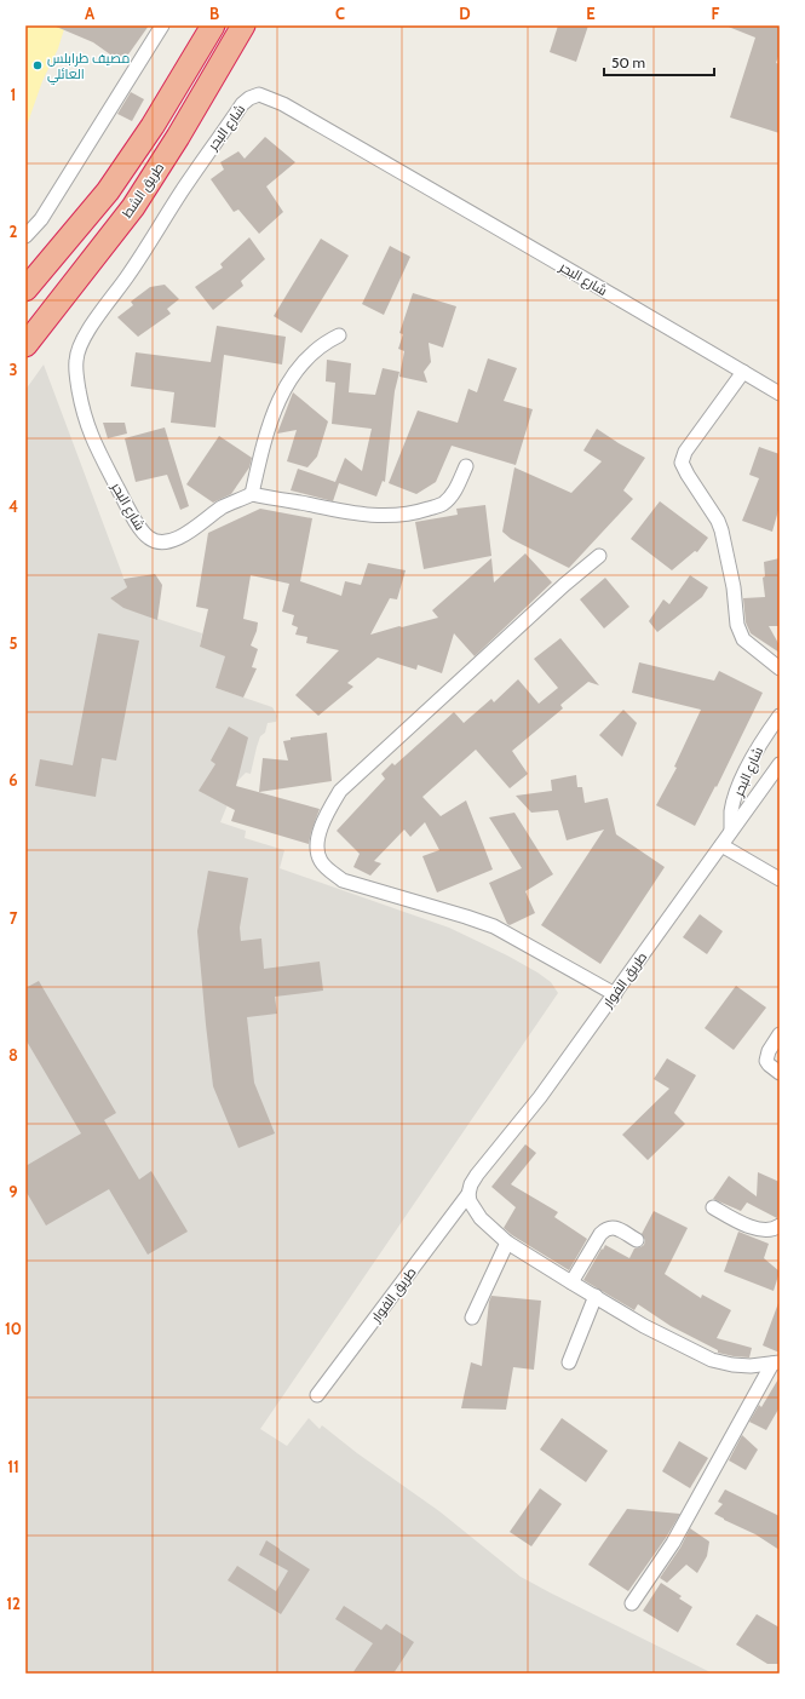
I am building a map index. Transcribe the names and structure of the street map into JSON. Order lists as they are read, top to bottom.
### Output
{
  "streets": {
    "highway": ["طريق الشط"],
    "street": ["شارع البحر", "طريق الفوار"]
  },
  "crossings": [
    ["شارع البحر", "طريق الفوار"]
  ],
  "places": ["مصيف طرابلس العائلي"],
  "scale_bar": "50 m",
  "grid": {
    "columns": [
      "A",
      "B",
      "C",
      "D",
      "E",
      "F"
    ],
    "rows": [
      "1",
      "2",
      "3",
      "4",
      "5",
      "6",
      "7",
      "8",
      "9",
      "10",
      "11",
      "12"
    ]
  }
}
